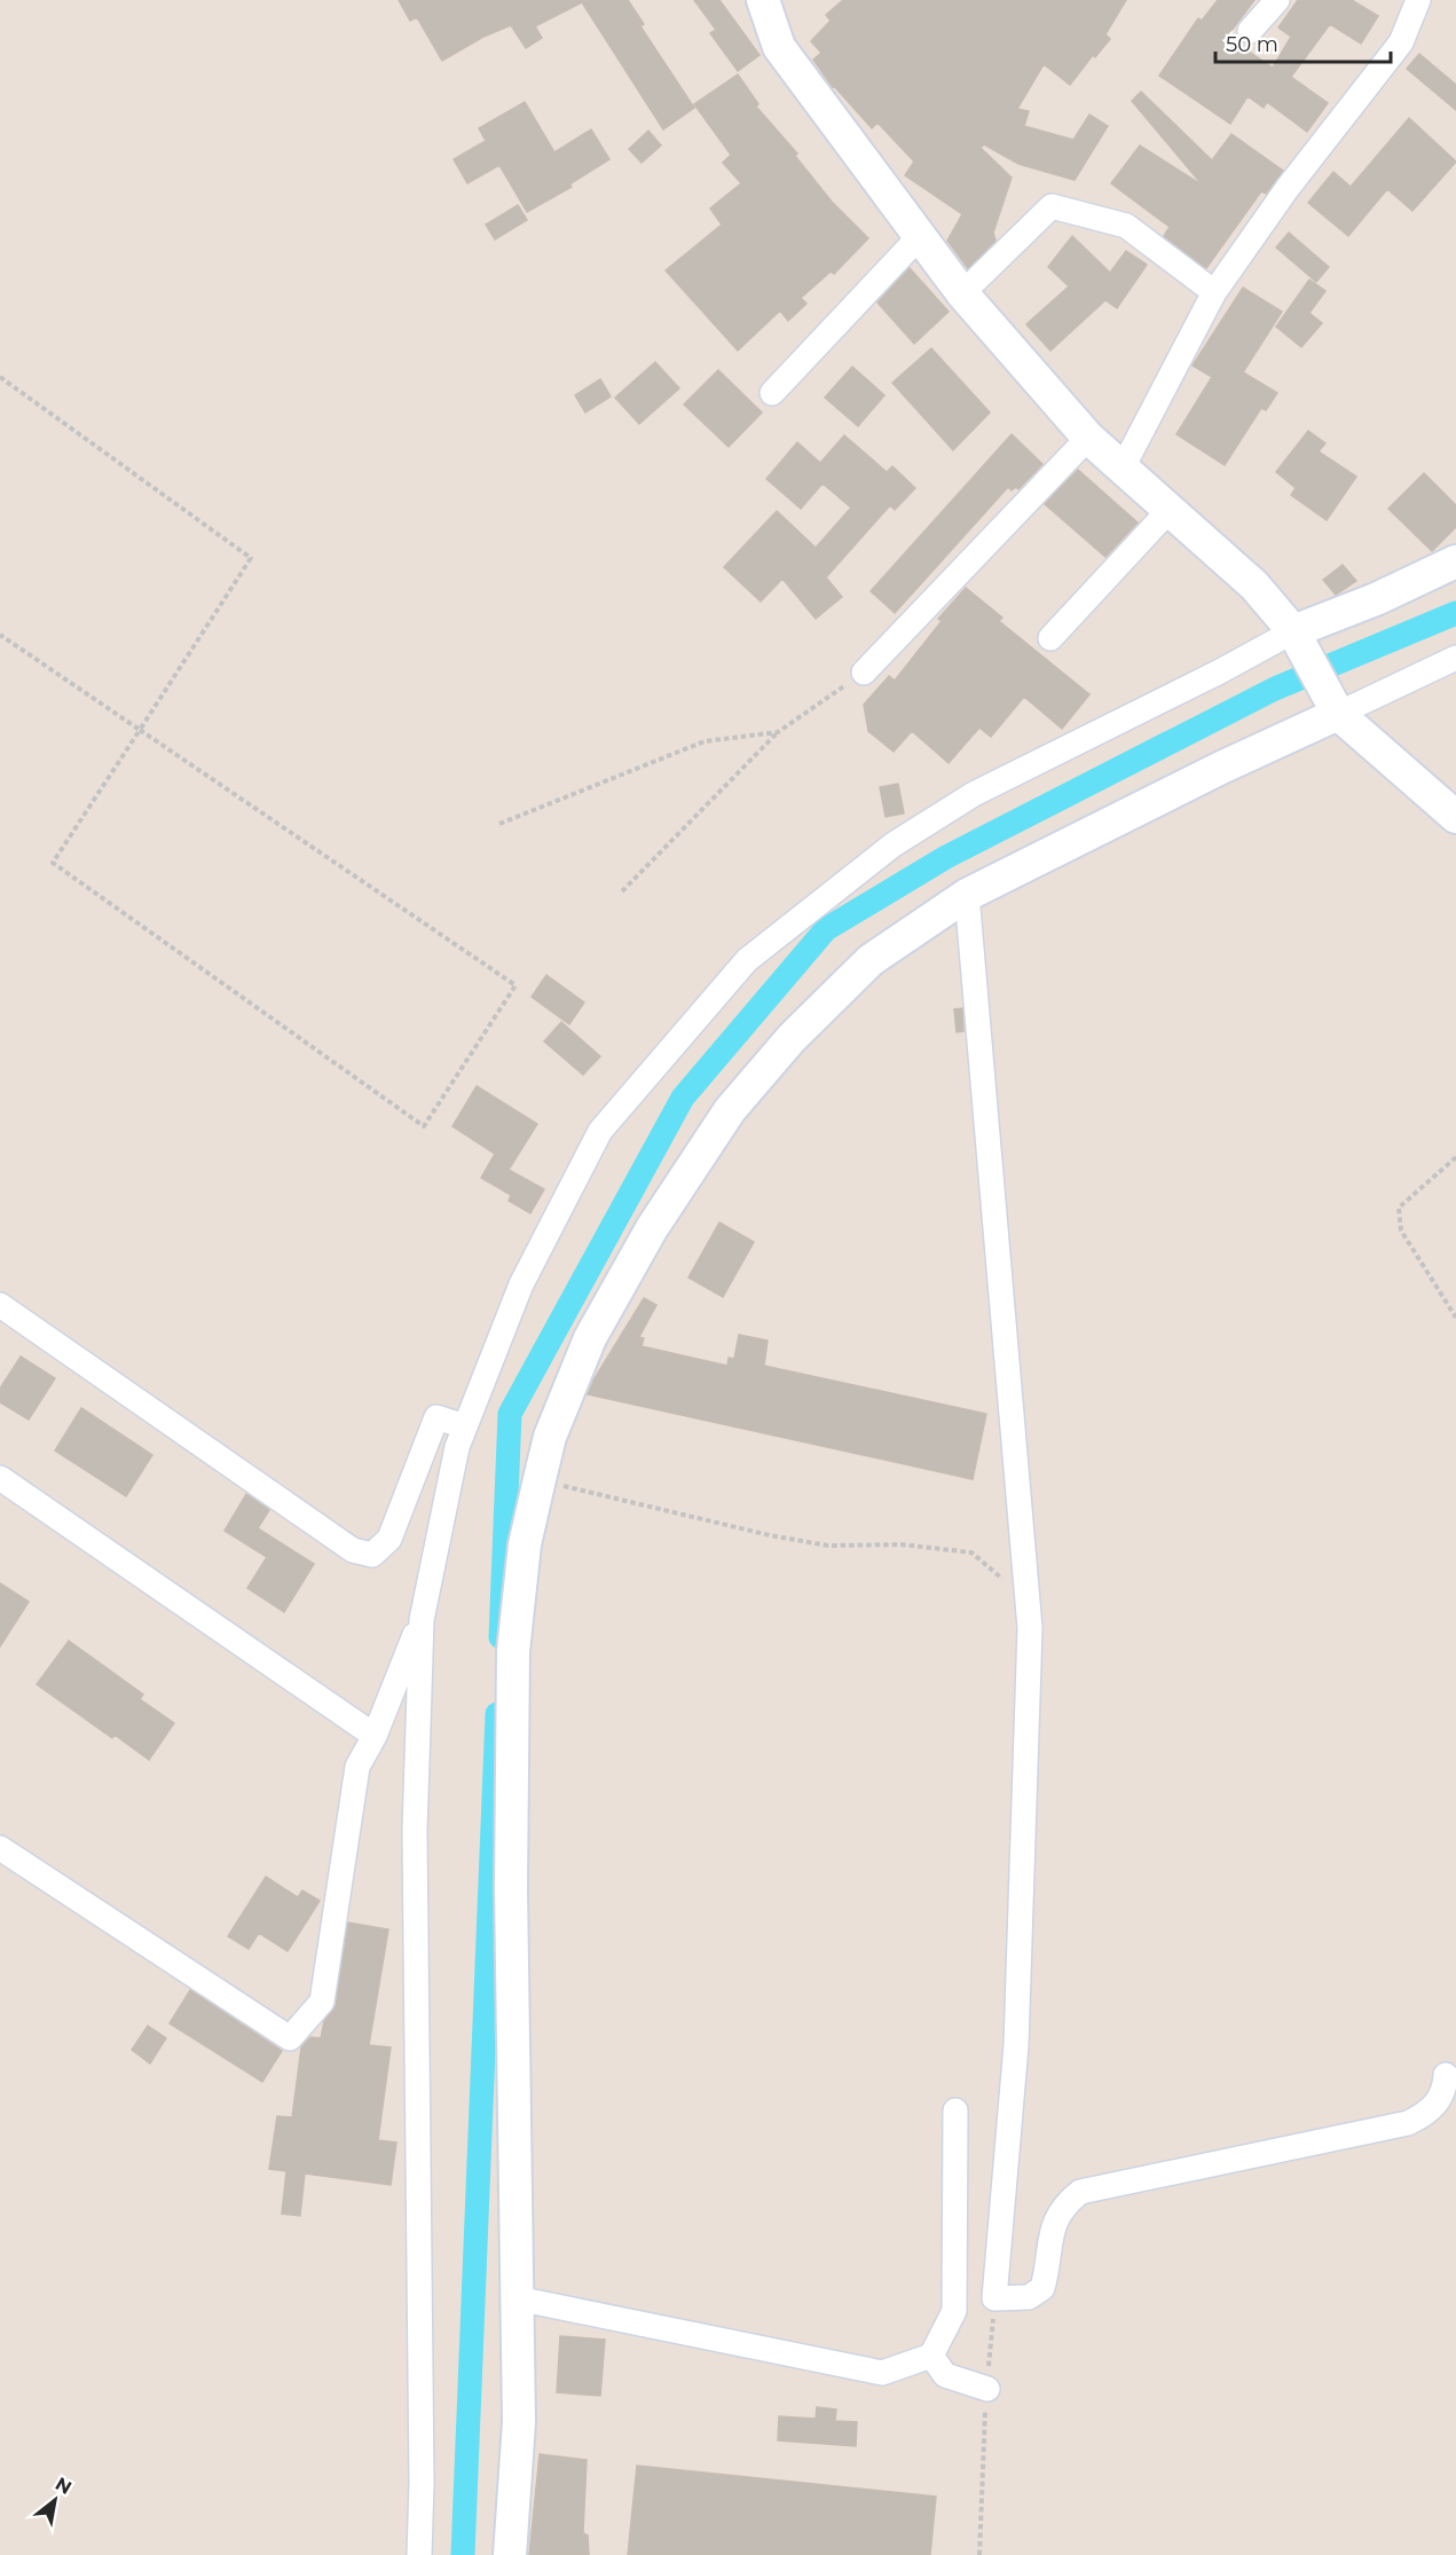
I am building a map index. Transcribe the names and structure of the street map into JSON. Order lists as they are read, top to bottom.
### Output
{
  "scale_bar": "50 m",
  "north": "top right"
}
